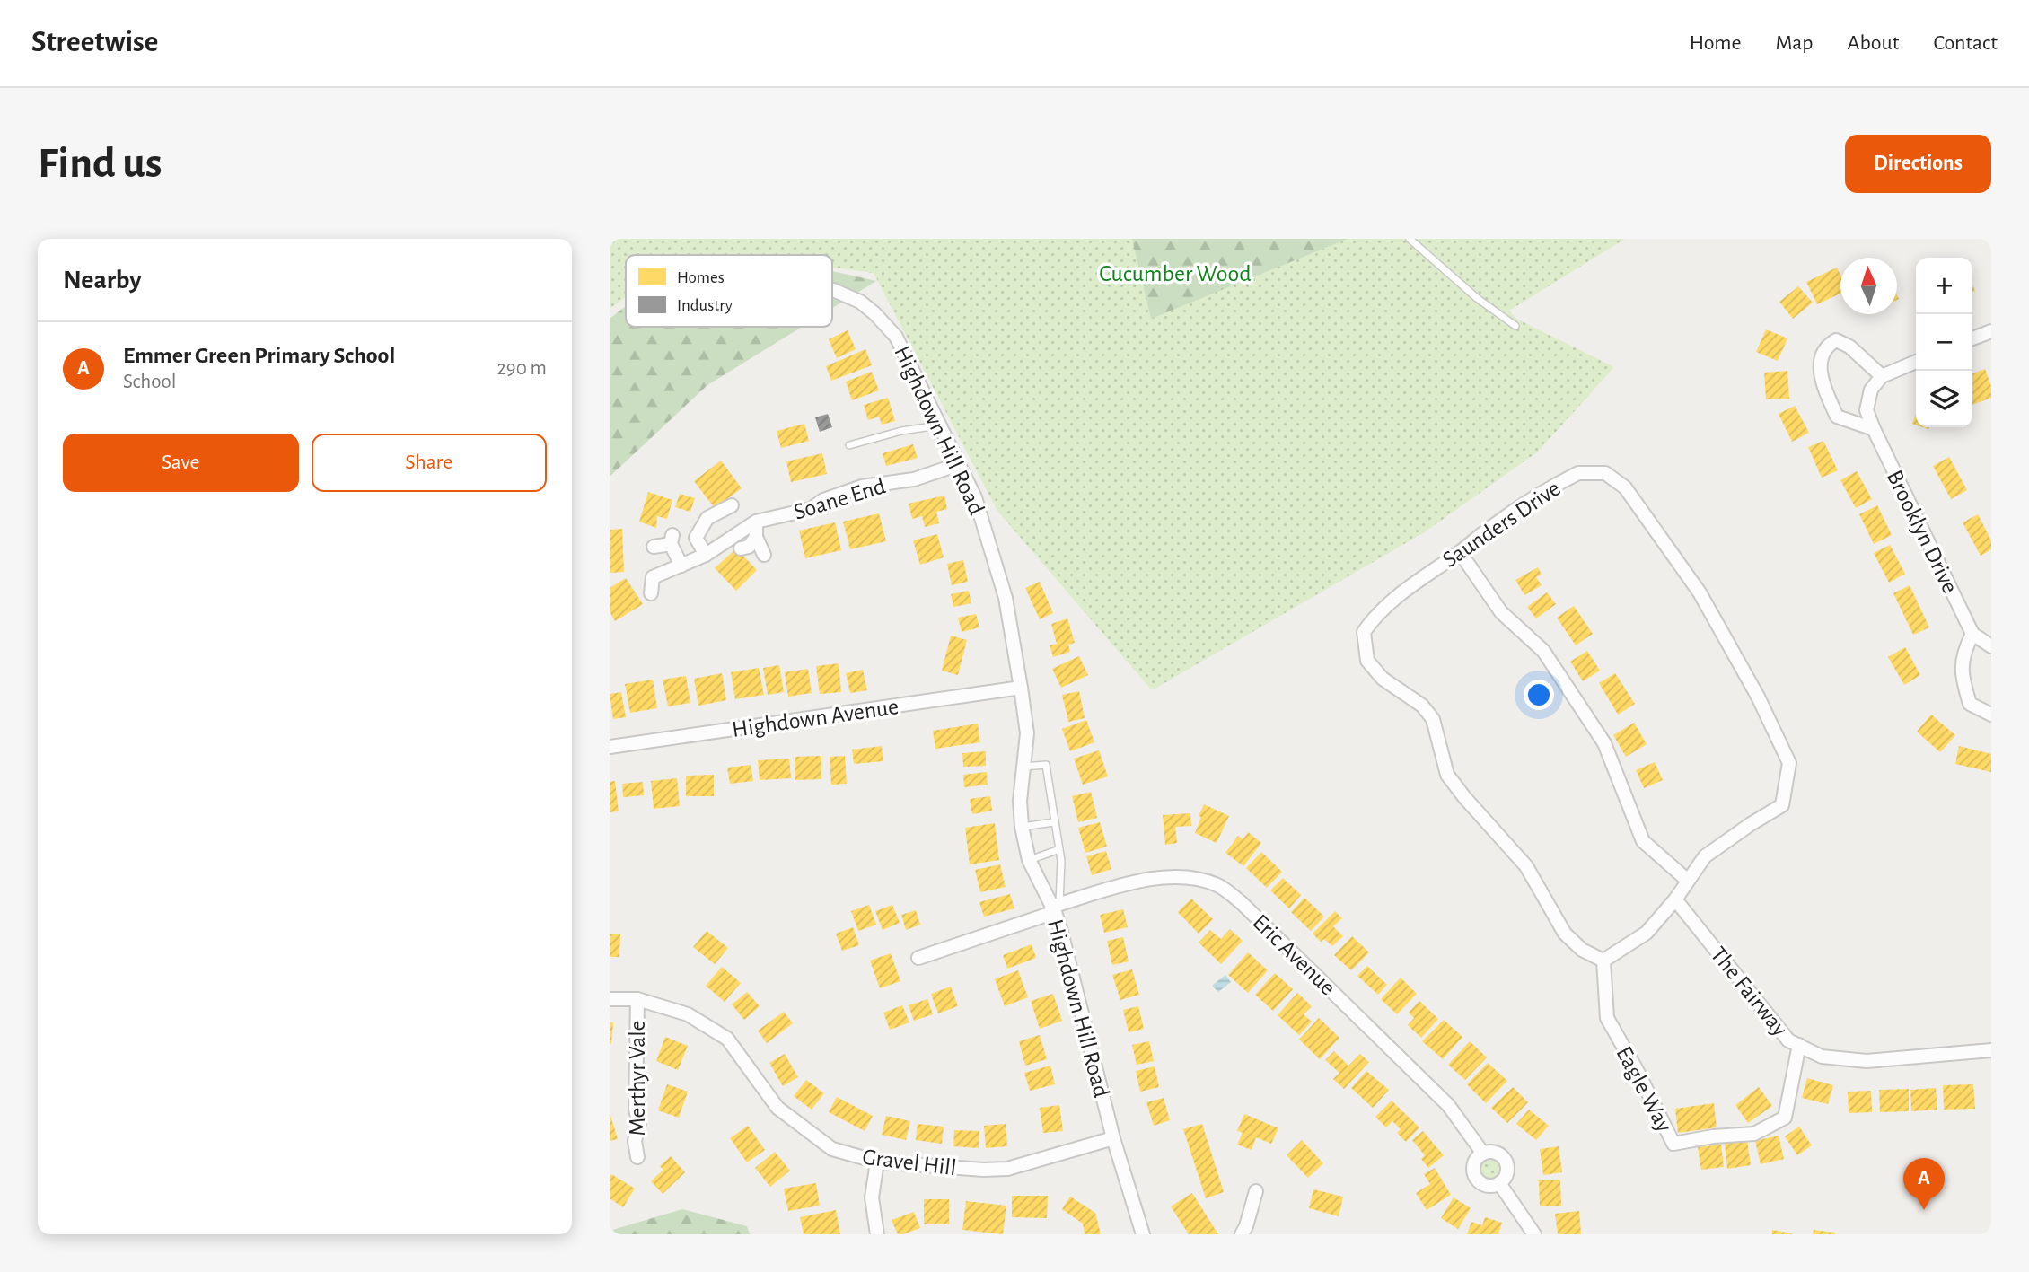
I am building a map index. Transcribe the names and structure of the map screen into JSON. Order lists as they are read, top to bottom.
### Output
{
  "streets": {
    "street": [
      "Highdown Hill Road",
      "Soane End",
      "Saunders Drive",
      "Brooklyn Drive",
      "Highdown Avenue",
      "Eric Avenue",
      "The Fairway",
      "Merthyr Vale",
      "Eagle Way",
      "Gravel Hill"
    ]
  },
  "crossings": [
    ["Highdown Hill Road", "Soane End"],
    ["Highdown Hill Road", "Highdown Avenue"],
    ["Highdown Hill Road", "Eric Avenue"],
    ["Highdown Hill Road", "Gravel Hill"],
    ["Saunders Drive", "The Fairway"],
    ["Saunders Drive", "Eagle Way"],
    ["The Fairway", "Eagle Way"],
    ["Merthyr Vale", "Gravel Hill"]
  ],
  "parks": ["Cucumber Wood"],
  "legend": ["Homes", "Industry"],
  "north": "top",
  "page": {
    "header": "Streetwise",
    "nav": [
      "Home",
      "Map",
      "About",
      "Contact"
    ],
    "buttons": [
      "Directions",
      ["Save", "Share"]
    ],
    "title": "Find us",
    "heading": "Nearby",
    "map_buttons": ["+", "−"],
    "list": [
      {
        "mark": "A",
        "name": "Emmer Green Primary School",
        "note": "School",
        "value": "290 m"
      }
    ],
    "pins": "A"
  }
}
